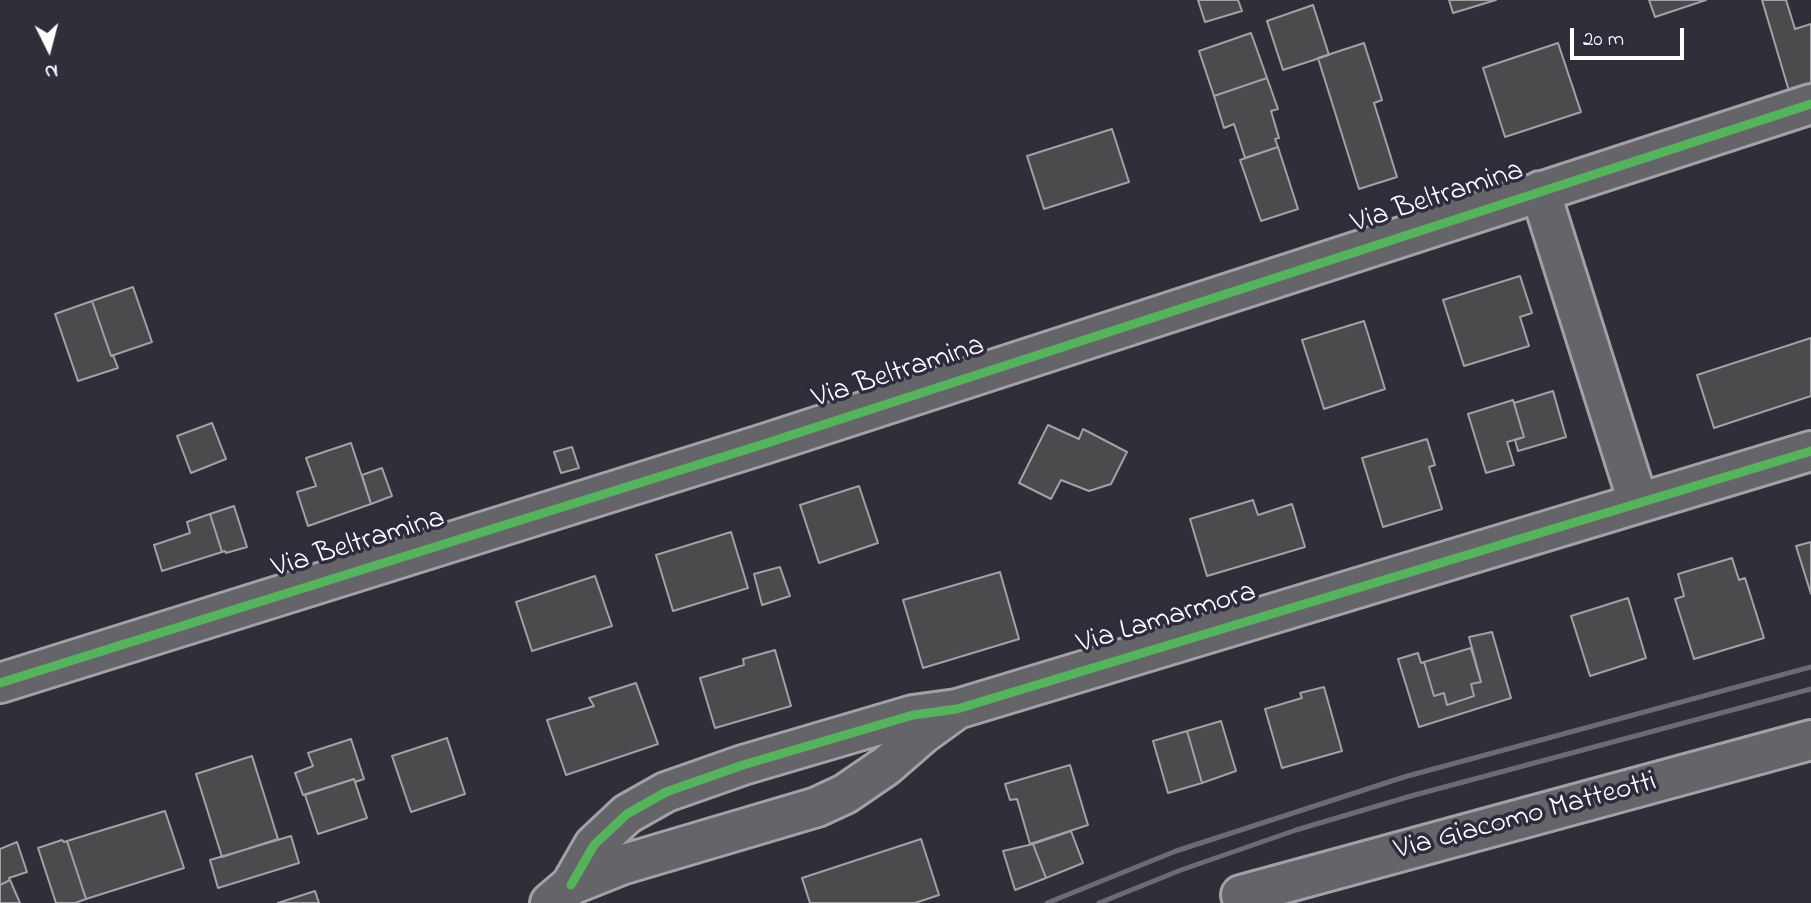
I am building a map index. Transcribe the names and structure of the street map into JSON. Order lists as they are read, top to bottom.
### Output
{
  "streets": {
    "street": ["Via Beltramina", "Via Lamarmora", "Via Giacomo Matteotti"]
  },
  "scale_bar": "20 m",
  "north": "bottom"
}
